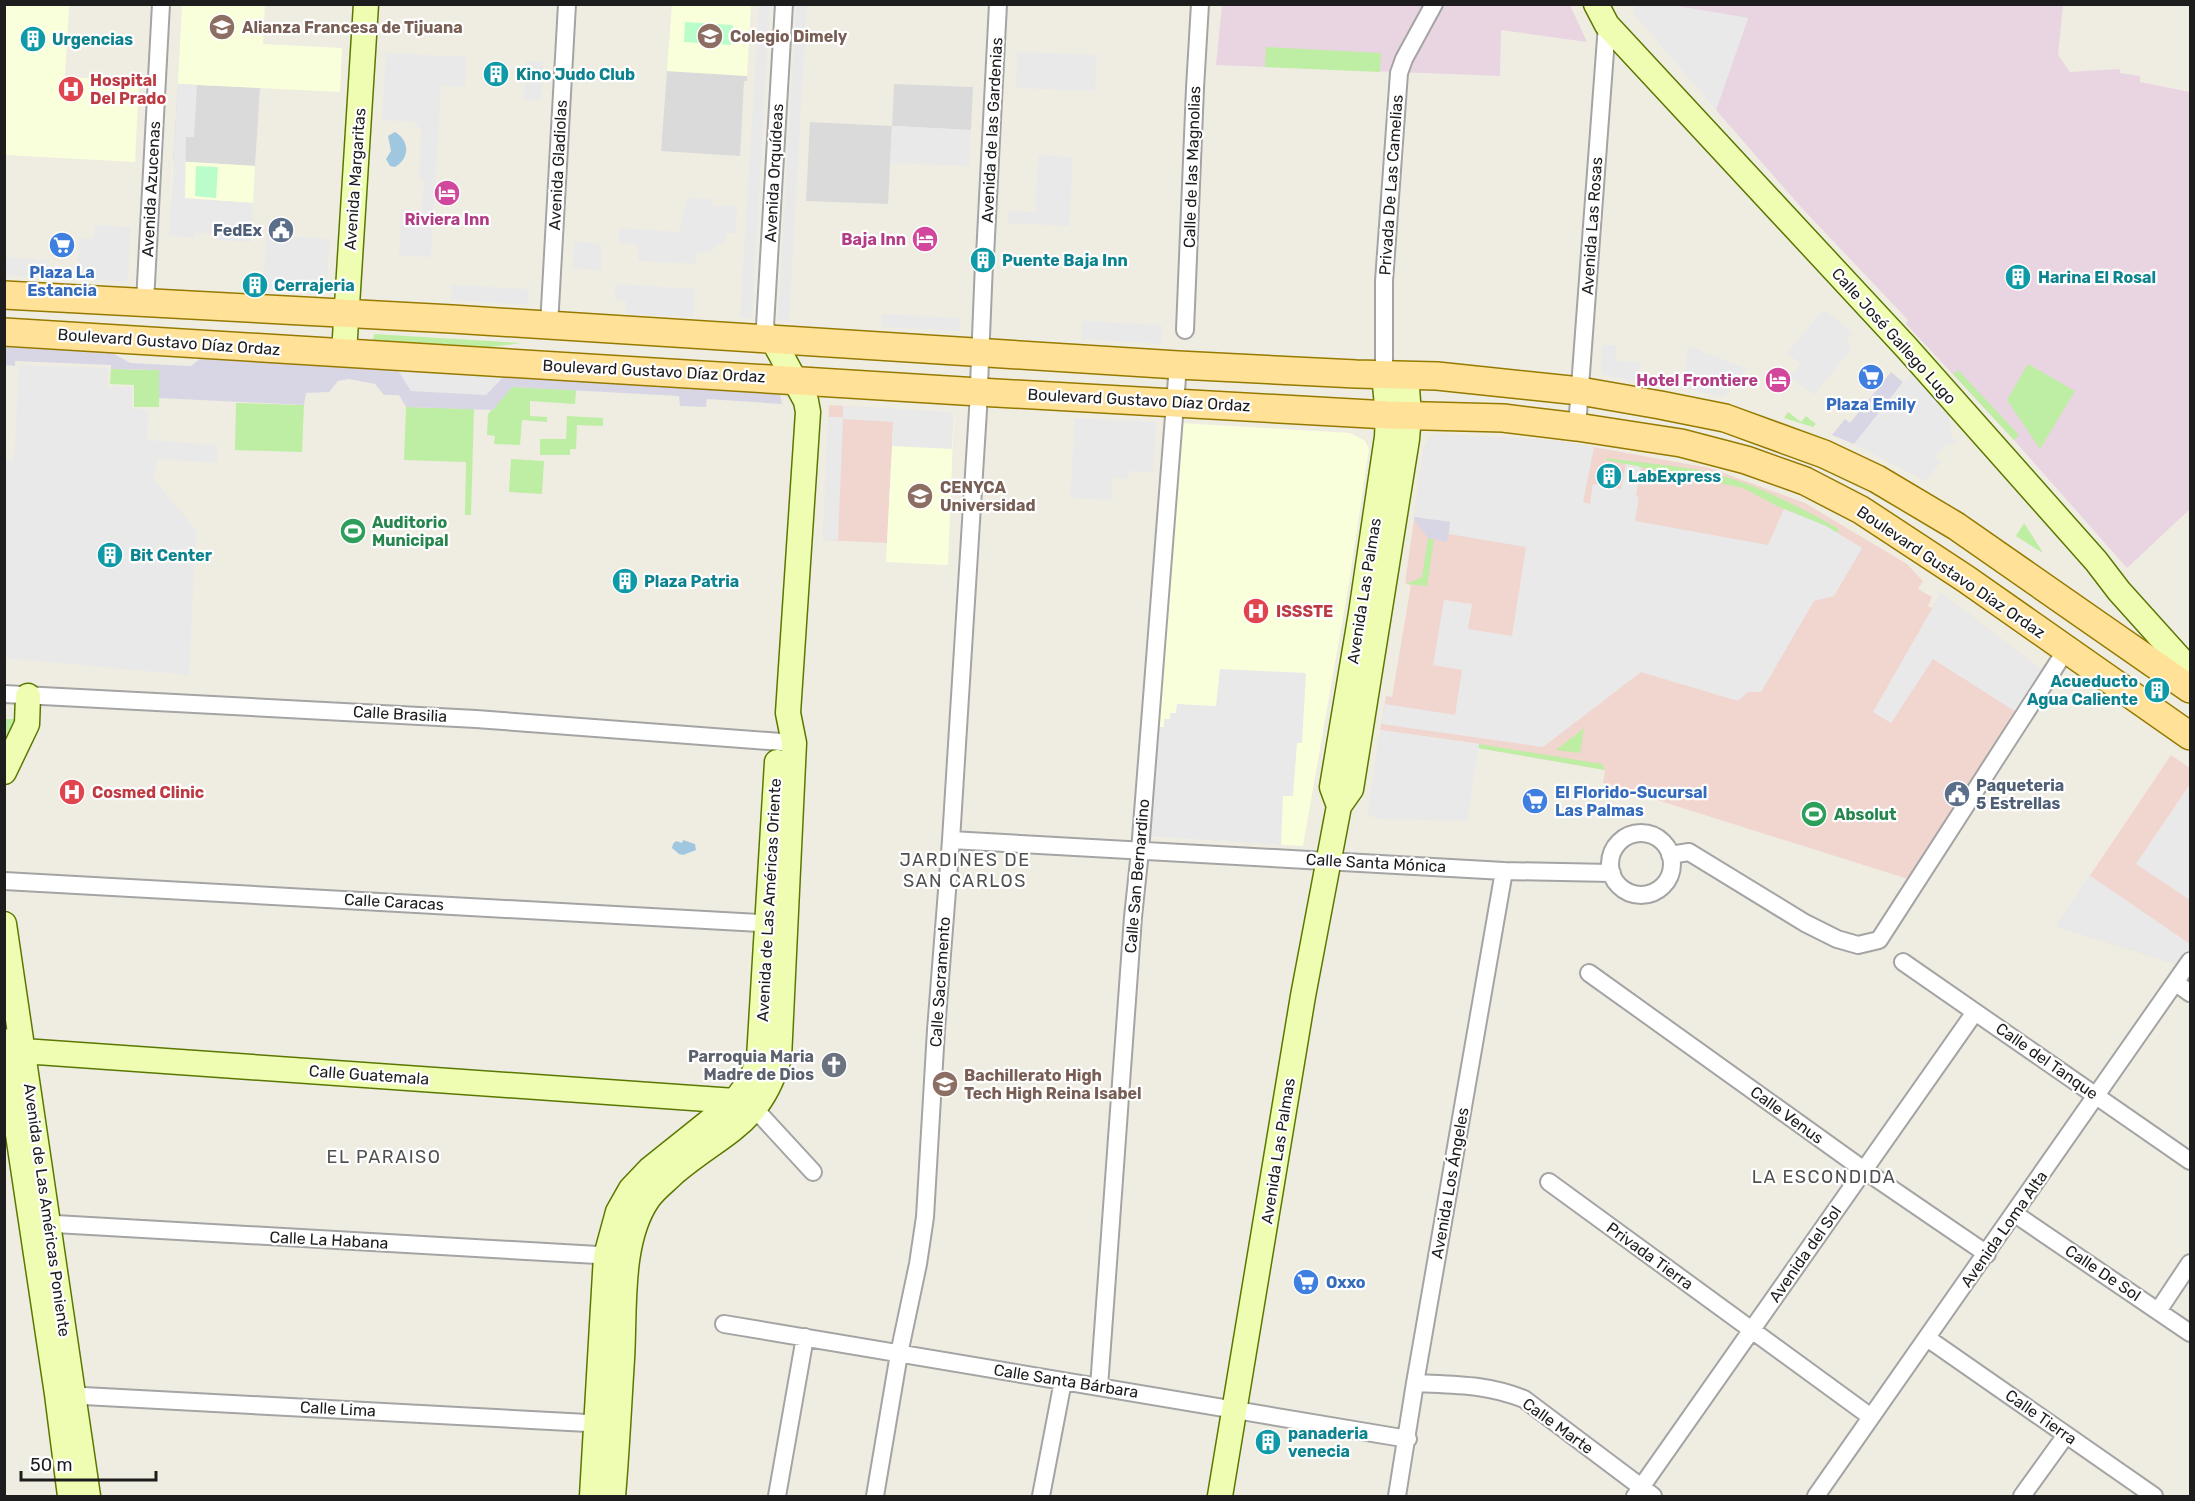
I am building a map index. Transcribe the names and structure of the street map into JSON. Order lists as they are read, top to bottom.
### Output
{
  "streets": {
    "main road": ["Boulevard Gustavo Díaz Ordaz"],
    "street": [
      "Avenida de las Gardenias",
      "Avenida Gladiolas",
      "Calle de las Magnolias",
      "Avenida Orquídeas",
      "Avenida Margaritas",
      "Privada De Las Camelias",
      "Avenida Azucenas",
      "Avenida Las Rosas",
      "Calle José Gallego Lugo",
      "Avenida Las Palmas",
      "Calle Brasilia",
      "Calle Santa Mónica",
      "Calle San Bernardino",
      "Avenida de Las Américas Oriente",
      "Calle Caracas",
      "Calle Sacramento",
      "Calle del Tanque",
      "Calle Guatemala",
      "Calle Venus",
      "Avenida Los Ángeles",
      "Avenida de Las Américas Poniente",
      "Avenida Loma Alta",
      "Calle La Habana",
      "Avenida del Sol",
      "Privada Tierra",
      "Calle De Sol",
      "Calle Santa Bárbara",
      "Calle Lima",
      "Calle Tierra",
      "Calle Marte"
    ]
  },
  "crossings": [
    ["Avenida de las Gardenias", "Boulevard Gustavo Díaz Ordaz"],
    ["Avenida de las Gardenias", "Calle Sacramento"],
    ["Avenida Orquídeas", "Avenida de Las Américas Oriente"],
    ["Avenida Margaritas", "Boulevard Gustavo Díaz Ordaz"],
    ["Privada De Las Camelias", "Avenida Las Palmas"],
    ["Avenida Las Rosas", "Calle José Gallego Lugo"],
    ["Avenida Las Rosas", "Boulevard Gustavo Díaz Ordaz"],
    ["Boulevard Gustavo Díaz Ordaz", "Avenida Las Palmas"],
    ["Boulevard Gustavo Díaz Ordaz", "Calle San Bernardino"],
    ["Boulevard Gustavo Díaz Ordaz", "Avenida de Las Américas Oriente"],
    ["Boulevard Gustavo Díaz Ordaz", "Calle Sacramento"],
    ["Avenida Las Palmas", "Calle Santa Mónica"],
    ["Avenida Las Palmas", "Calle Santa Bárbara"],
    ["Calle Brasilia", "Avenida de Las Américas Oriente"],
    ["Calle Santa Mónica", "Calle San Bernardino"],
    ["Calle Santa Mónica", "Calle Sacramento"],
    ["Calle Santa Mónica", "Avenida Los Ángeles"],
    ["Calle San Bernardino", "Calle Santa Bárbara"],
    ["Avenida de Las Américas Oriente", "Calle Caracas"],
    ["Avenida de Las Américas Oriente", "Calle Guatemala"],
    ["Avenida de Las Américas Oriente", "Calle La Habana"],
    ["Avenida de Las Américas Oriente", "Calle Lima"],
    ["Calle Sacramento", "Calle Santa Bárbara"],
    ["Calle del Tanque", "Avenida Loma Alta"],
    ["Calle del Tanque", "Avenida del Sol"],
    ["Calle Guatemala", "Avenida de Las Américas Poniente"],
    ["Calle Venus", "Avenida Loma Alta"],
    ["Calle Venus", "Avenida del Sol"],
    ["Avenida Los Ángeles", "Calle Santa Bárbara"],
    ["Avenida Los Ángeles", "Calle Marte"],
    ["Avenida de Las Américas Poniente", "Calle La Habana"],
    ["Avenida de Las Américas Poniente", "Calle Lima"],
    ["Avenida Loma Alta", "Calle De Sol"],
    ["Avenida Loma Alta", "Calle Tierra"],
    ["Avenida del Sol", "Privada Tierra"],
    ["Avenida del Sol", "Calle Marte"]
  ],
  "districts": ["JARDINES DE SAN CARLOS", "EL PARAISO", "LA ESCONDIDA"],
  "places": {
    "school or university": [
      "Alianza Francesa de Tijuana",
      "Colegio Dimely",
      "CENYCA Universidad",
      "Bachillerato High Tech High Reina Isabel"
    ],
    "building": [
      "Urgencias",
      "Kino Judo Club",
      "Puente Baja Inn",
      "Harina El Rosal",
      "Cerrajeria",
      "LabExpress",
      "Bit Center",
      "Plaza Patria",
      "Acueducto Agua Caliente",
      "panaderia venecia"
    ],
    "hospital": ["Hospital Del Prado", "ISSSTE", "Cosmed Clinic"],
    "hotel": ["Riviera Inn", "Baja Inn", "Hotel Frontiere"],
    "public building": ["FedEx", "Paqueteria 5 Estrellas"],
    "supermarket": [
      "Plaza La Estancia",
      "Plaza Emily",
      "El Florido-Sucursal Las Palmas",
      "Oxxo"
    ],
    "sports": ["Auditorio Municipal", "Absolut"],
    "church": ["Parroquia Maria Madre de Dios"]
  },
  "scale_bar": "50 m"
}
